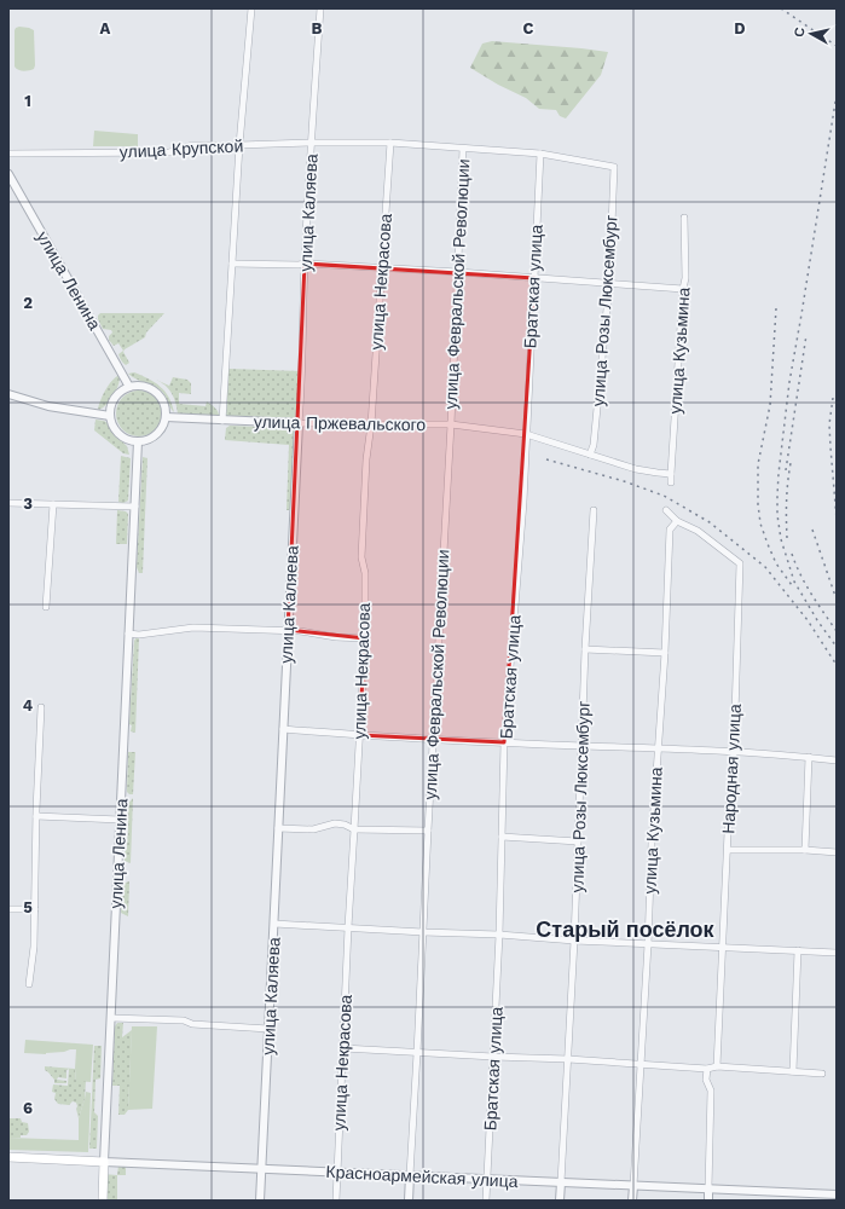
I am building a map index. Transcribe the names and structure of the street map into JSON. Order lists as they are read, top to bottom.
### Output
{
  "streets": {
    "main road": ["улица Ленина", "Красноармейская улица"],
    "street": [
      "улица Крупской",
      "улица Каляева",
      "улица Некрасова",
      "улица Февральской Революции",
      "Братская улица",
      "улица Розы Люксембург",
      "улица Кузьмина",
      "улица Пржевальского",
      "Народная улица"
    ]
  },
  "crossings": [
    ["улица Крупской", "улица Каляева"],
    ["улица Крупской", "улица Некрасова"],
    ["улица Крупской", "улица Февральской Революции"],
    ["улица Крупской", "Братская улица"],
    ["улица Крупской", "улица Розы Люксембург"],
    ["улица Каляева", "улица Пржевальского"],
    ["улица Каляева", "Красноармейская улица"],
    ["улица Ленина", "улица Пржевальского"],
    ["улица Ленина", "Красноармейская улица"],
    ["улица Некрасова", "улица Пржевальского"],
    ["улица Некрасова", "Красноармейская улица"],
    ["улица Февральской Революции", "улица Пржевальского"],
    ["улица Февральской Революции", "Красноармейская улица"],
    ["Братская улица", "улица Пржевальского"],
    ["Братская улица", "Красноармейская улица"],
    ["улица Розы Люксембург", "улица Пржевальского"],
    ["улица Розы Люксембург", "Красноармейская улица"],
    ["улица Кузьмина", "улица Пржевальского"],
    ["улица Кузьмина", "Народная улица"],
    ["улица Кузьмина", "Красноармейская улица"]
  ],
  "districts": ["Старый посёлок"],
  "north": "left",
  "grid": {
    "columns": [
      "A",
      "B",
      "C",
      "D"
    ],
    "rows": [
      "1",
      "2",
      "3",
      "4",
      "5",
      "6"
    ]
  }
}
